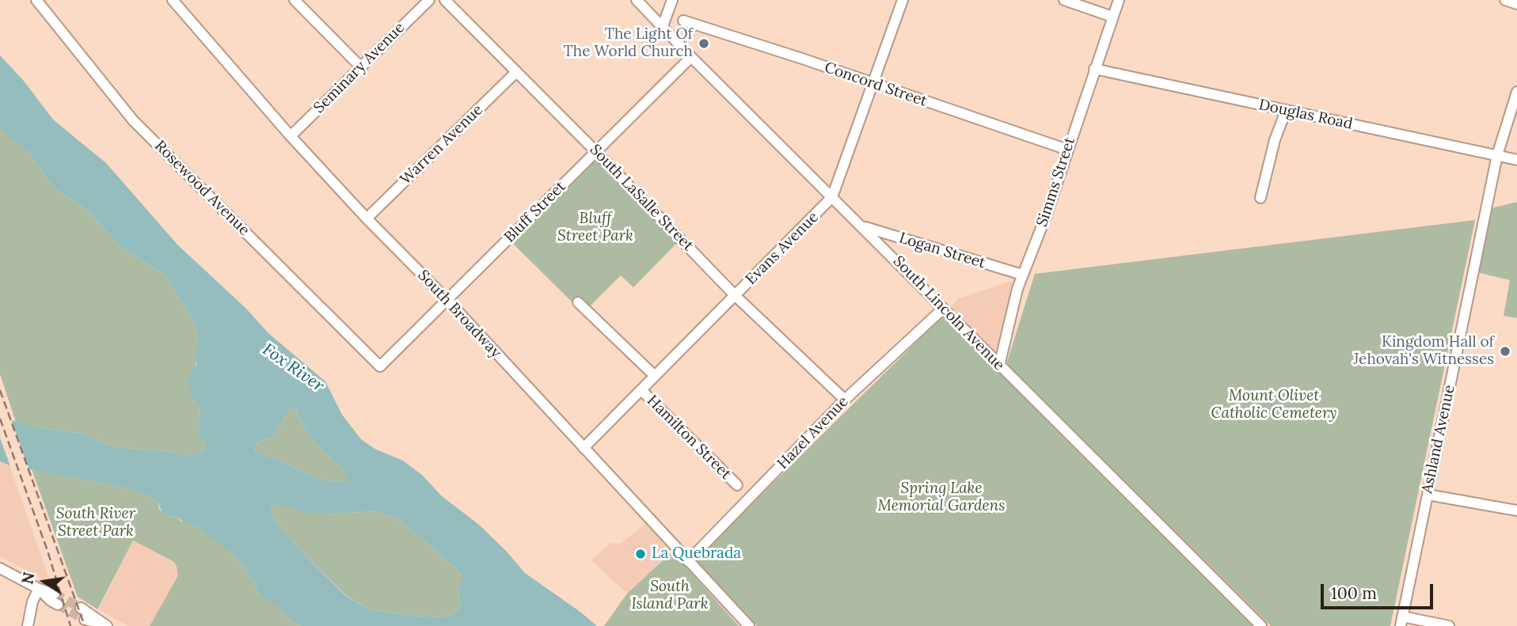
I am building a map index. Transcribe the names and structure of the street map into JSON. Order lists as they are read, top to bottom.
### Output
{
  "streets": {
    "street": [
      "Seminary Avenue",
      "Concord Street",
      "Douglas Road",
      "Warren Avenue",
      "Simms Street",
      "Rosewood Avenue",
      "South LaSalle Street",
      "Bluff Street",
      "Evans Avenue",
      "Logan Street",
      "South Lincoln Avenue",
      "South Broadway",
      "Hazel Avenue",
      "Hamilton Street",
      "Ashland Avenue"
    ]
  },
  "crossings": [
    ["Seminary Avenue", "South Broadway"],
    ["Concord Street", "Simms Street"],
    ["Concord Street", "Evans Avenue"],
    ["Douglas Road", "Simms Street"],
    ["Douglas Road", "Ashland Avenue"],
    ["Warren Avenue", "South LaSalle Street"],
    ["Warren Avenue", "South Broadway"],
    ["Simms Street", "Logan Street"],
    ["Simms Street", "South Lincoln Avenue"],
    ["Rosewood Avenue", "Bluff Street"],
    ["South LaSalle Street", "Bluff Street"],
    ["South LaSalle Street", "Evans Avenue"],
    ["South LaSalle Street", "Hazel Avenue"],
    ["Bluff Street", "South Lincoln Avenue"],
    ["Bluff Street", "South Broadway"],
    ["Evans Avenue", "South Lincoln Avenue"],
    ["Evans Avenue", "South Broadway"],
    ["Evans Avenue", "Hamilton Street"],
    ["Logan Street", "South Lincoln Avenue"],
    ["South Lincoln Avenue", "Hazel Avenue"],
    ["South Broadway", "Hazel Avenue"]
  ],
  "water": ["Fox River"],
  "parks": [
    "Bluff Street Park",
    "Mount Olivet Catholic Cemetery",
    "Spring Lake Memorial Gardens",
    "South River Street Park",
    "South Island Park"
  ],
  "places": ["The Light Of The World Church", "Kingdom Hall of Jehovah's Witnesses", "La Quebrada"],
  "scale_bar": "100 m",
  "north": "left"
}
